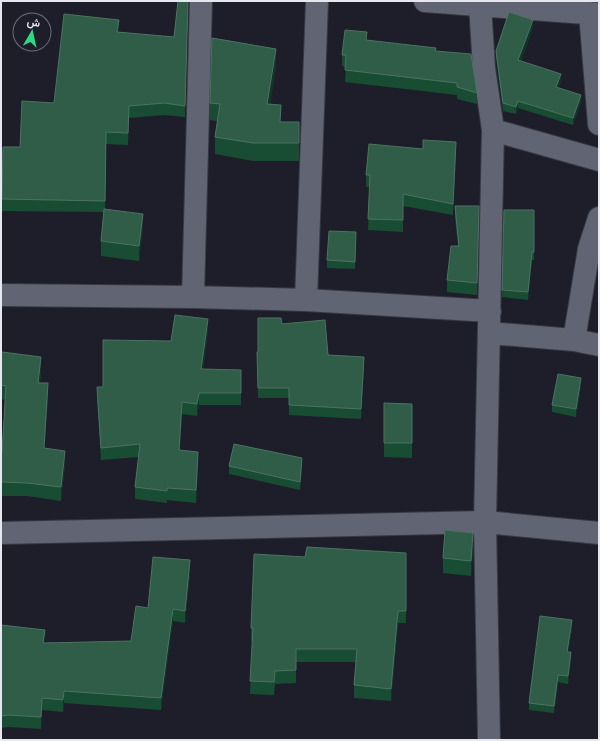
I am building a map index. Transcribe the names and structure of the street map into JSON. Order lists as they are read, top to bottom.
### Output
{
  "north": "top"
}
